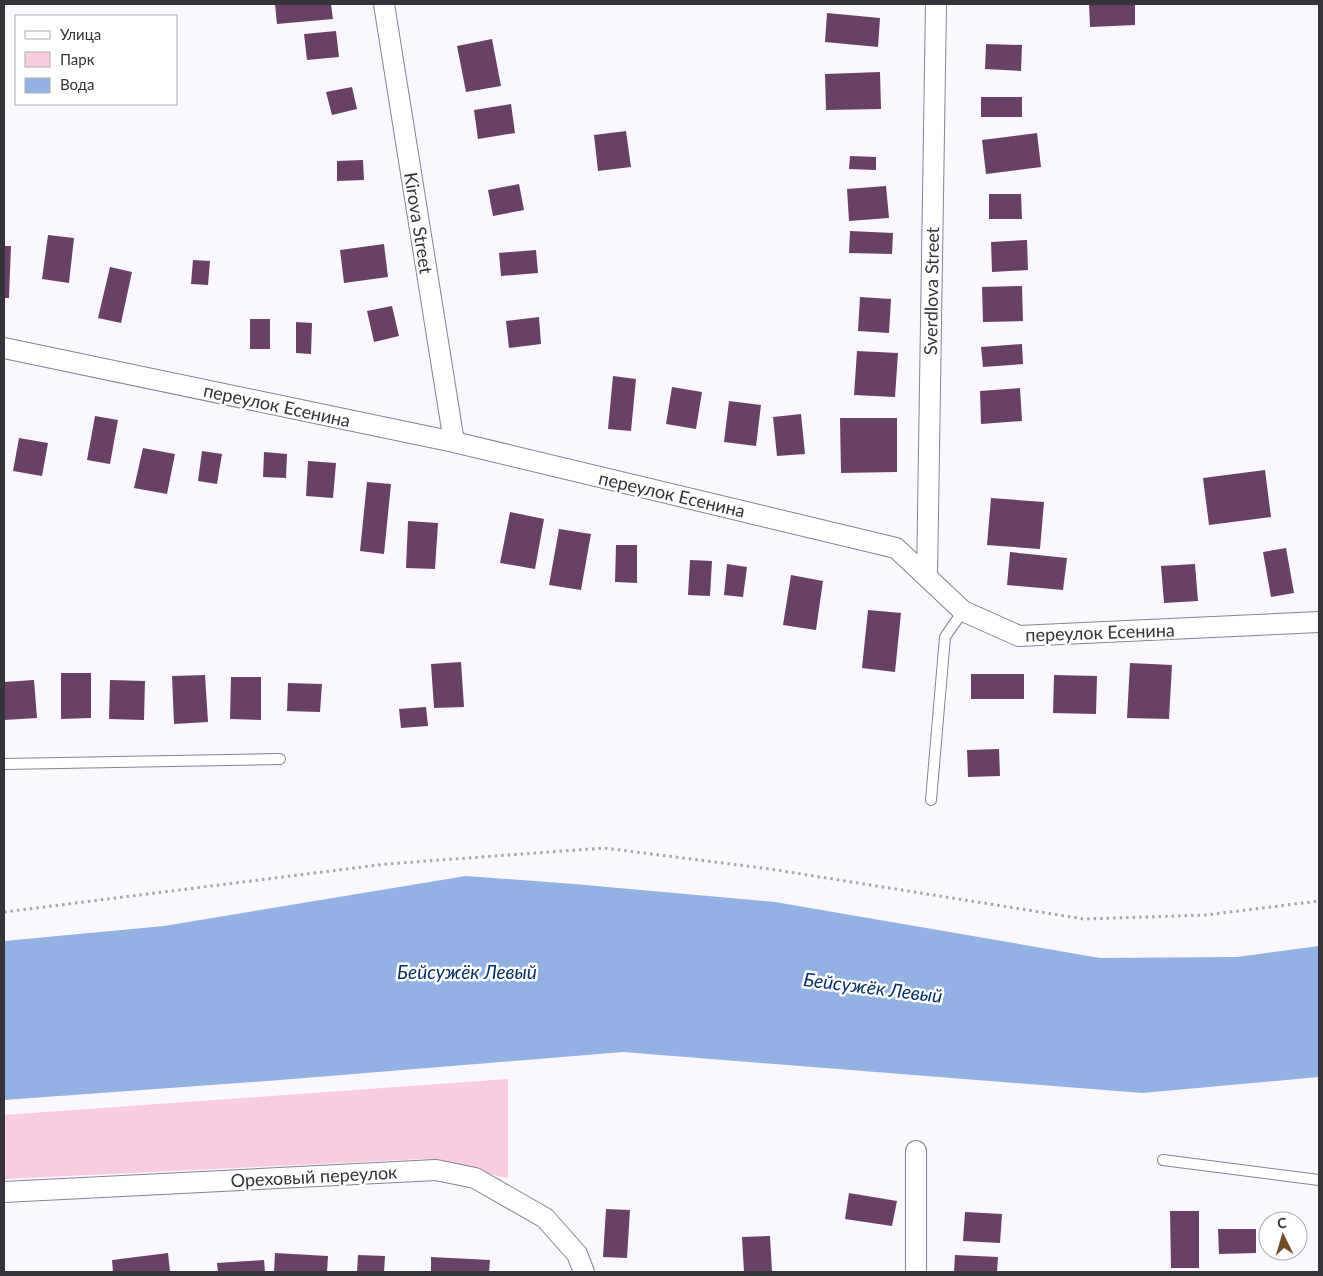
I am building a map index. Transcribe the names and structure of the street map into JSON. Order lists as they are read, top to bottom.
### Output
{
  "streets": {
    "street": [
      "Kirova Street",
      "Sverdlova Street",
      "переулок Есенина",
      "Ореховый переулок"
    ]
  },
  "crossings": [
    ["Kirova Street", "переулок Есенина"],
    ["Sverdlova Street", "переулок Есенина"]
  ],
  "water": ["Бейсужёк Левый"],
  "legend": ["Улица", "Парк", "Вода"],
  "north": "top"
}
